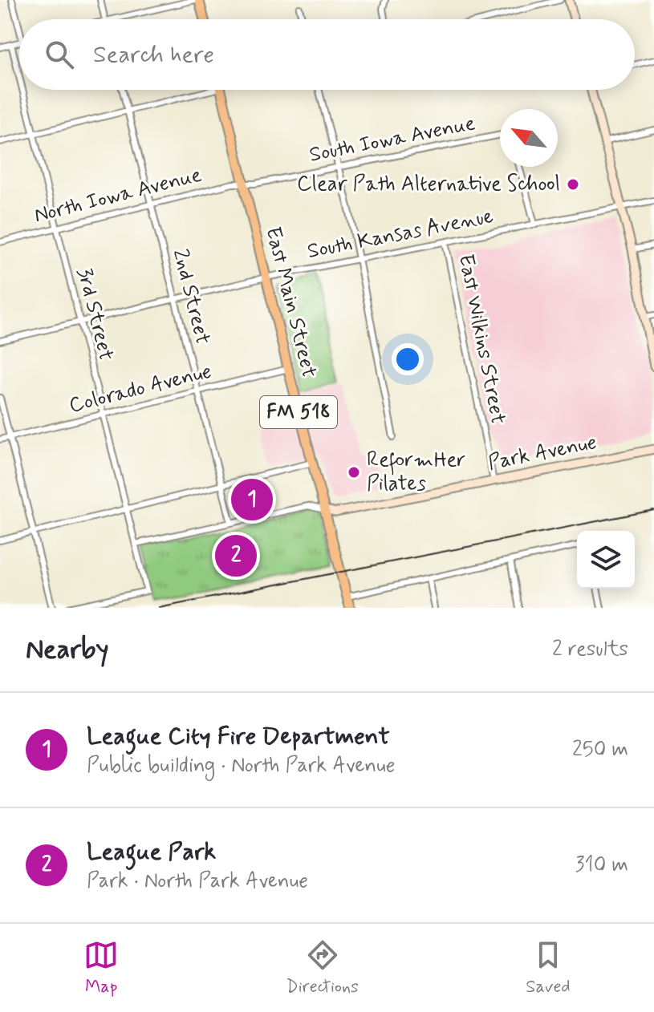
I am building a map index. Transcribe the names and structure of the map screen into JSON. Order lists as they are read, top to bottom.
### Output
{
  "streets": {
    "main road": ["East Main Street", "FM 518"],
    "street": [
      "South Iowa Avenue",
      "North Iowa Avenue",
      "South Kansas Avenue",
      "2nd Street",
      "3rd Street",
      "East Wilkins Street",
      "Colorado Avenue",
      "Park Avenue"
    ]
  },
  "crossings": [
    ["South Iowa Avenue", "North Iowa Avenue"],
    ["South Iowa Avenue", "East Main Street"],
    ["North Iowa Avenue", "2nd Street"],
    ["North Iowa Avenue", "East Main Street"],
    ["North Iowa Avenue", "3rd Street"],
    ["South Kansas Avenue", "2nd Street"],
    ["South Kansas Avenue", "East Main Street"],
    ["South Kansas Avenue", "3rd Street"],
    ["South Kansas Avenue", "East Wilkins Street"],
    ["2nd Street", "Colorado Avenue"],
    ["East Main Street", "Colorado Avenue"],
    ["East Main Street", "Park Avenue"],
    ["3rd Street", "Colorado Avenue"],
    ["East Wilkins Street", "Park Avenue"]
  ],
  "places": ["Clear Path Alternative School", "ReformHer Pilates"],
  "north": "top left",
  "page": {
    "search": "Search here",
    "pins": ["1", "2"],
    "heading": ["Nearby", "2 results"],
    "list": [
      {
        "mark": "1",
        "name": "League City Fire Department",
        "note": "Public building · North Park Avenue",
        "value": "250 m"
      },
      {
        "mark": "2",
        "name": "League Park",
        "note": "Park · North Park Avenue",
        "value": "310 m"
      }
    ],
    "nav": ["Map", "Directions", "Saved"]
  }
}
